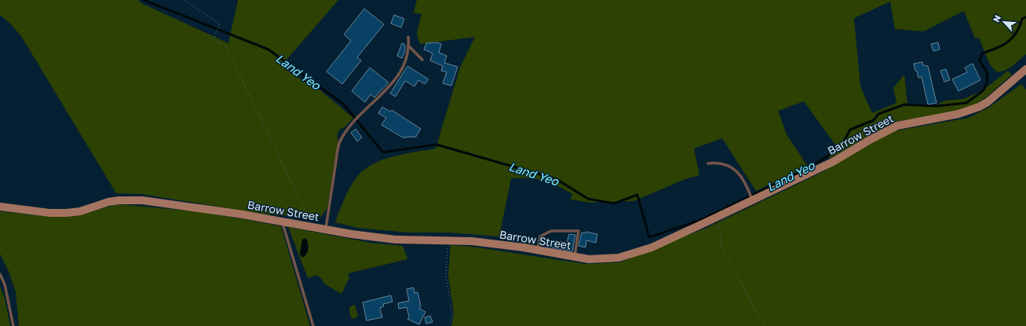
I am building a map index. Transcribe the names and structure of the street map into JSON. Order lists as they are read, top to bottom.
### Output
{
  "streets": {
    "main road": ["Barrow Street"]
  },
  "water": ["Land Yeo"],
  "north": "top left"
}
